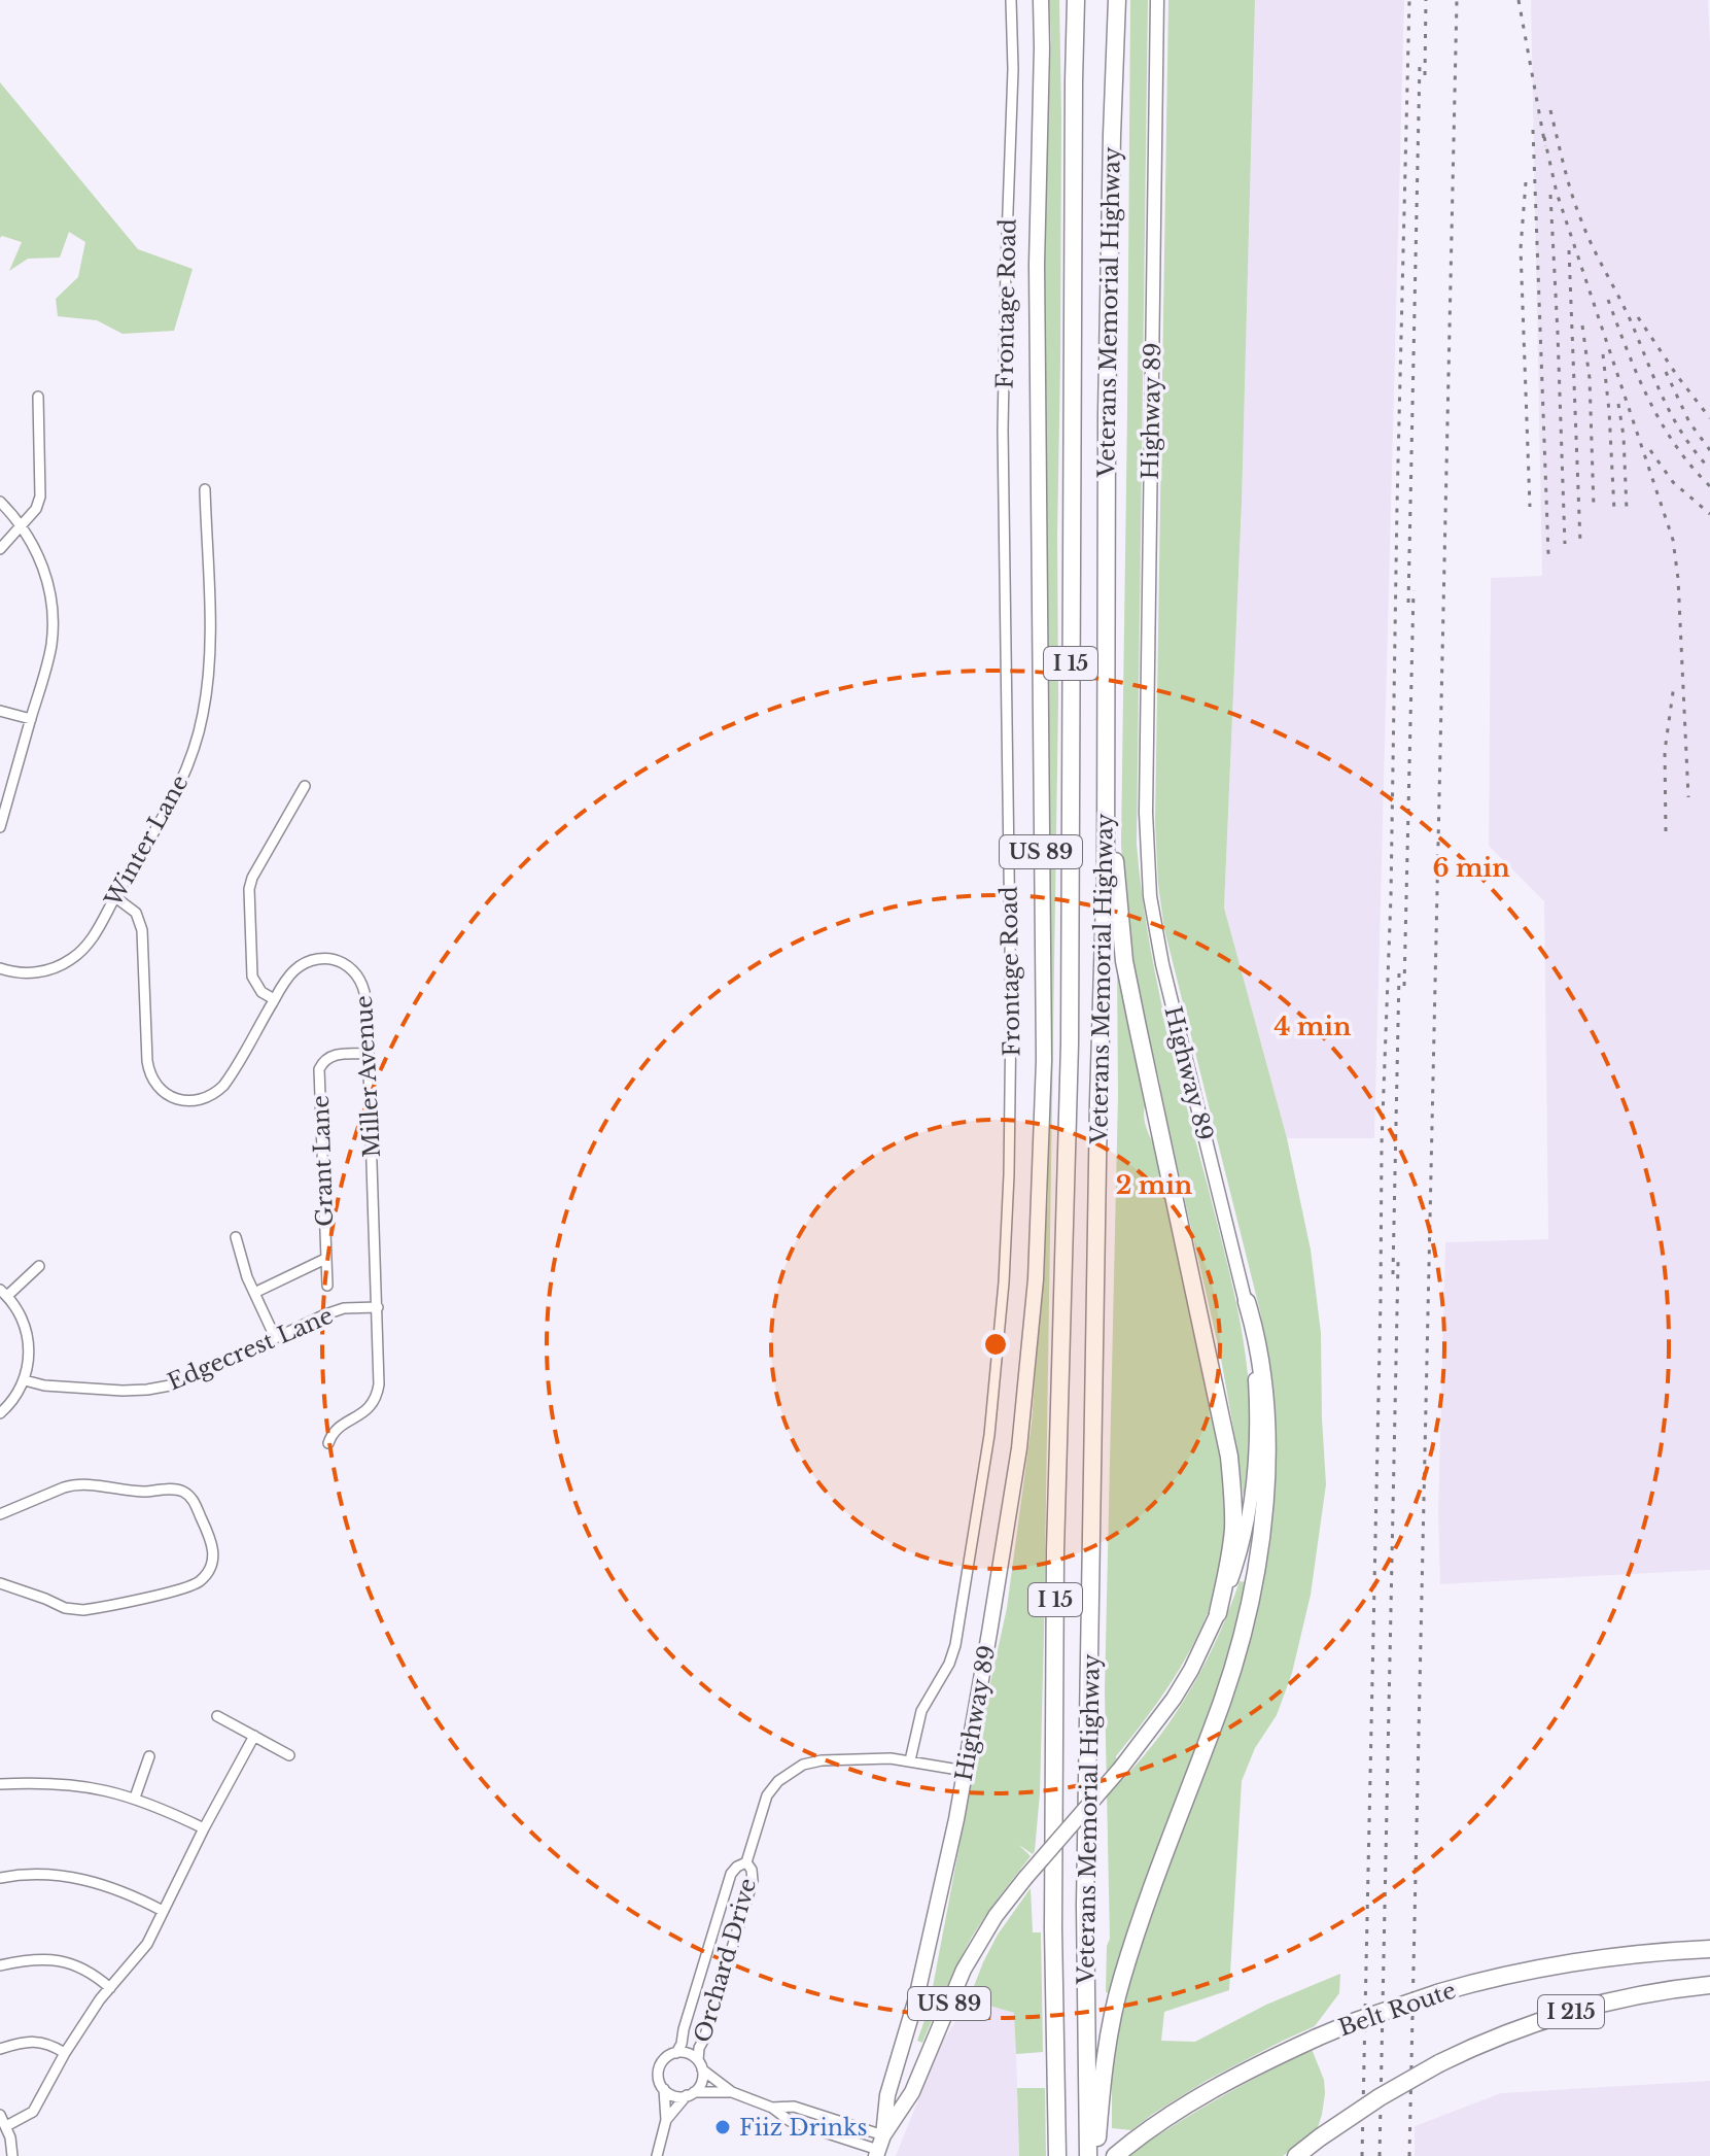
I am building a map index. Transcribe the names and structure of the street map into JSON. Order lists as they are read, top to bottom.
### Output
{
  "streets": {
    "highway": [
      "Veterans Memorial Highway",
      "I 15",
      "Belt Route",
      "I 215"
    ],
    "main road": ["Highway 89", "US 89"],
    "street": [
      "Frontage Road",
      "Winter Lane",
      "Miller Avenue",
      "Grant Lane",
      "Edgecrest Lane",
      "Orchard Drive"
    ]
  },
  "crossings": [
    ["Frontage Road", "Orchard Drive"],
    ["Highway 89", "Orchard Drive"],
    ["Winter Lane", "Miller Avenue"],
    ["Miller Avenue", "Grant Lane"],
    ["Miller Avenue", "Edgecrest Lane"]
  ],
  "places": ["Fiiz Drinks"],
  "rings": ["6 min", "4 min", "2 min"]
}
